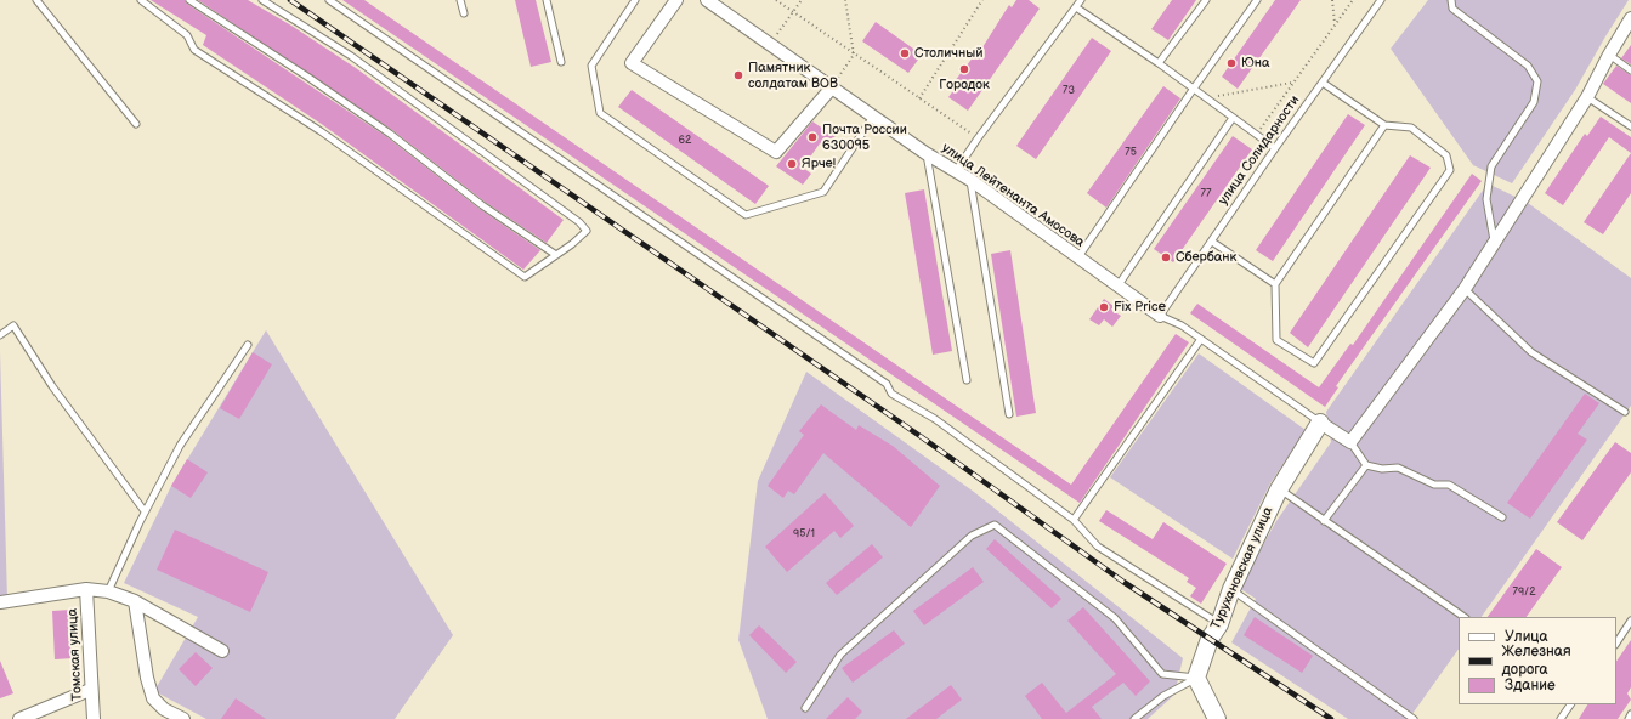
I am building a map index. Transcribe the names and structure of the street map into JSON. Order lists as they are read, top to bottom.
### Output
{
  "streets": {
    "street": ["улица Лейтенанта Амосова", "Турухановская улица", "Томская улица"],
    "lane": ["улица Солидарности"]
  },
  "crossings": [
    ["улица Солидарности", "улица Лейтенанта Амосова"]
  ],
  "places": [
    "Столичный",
    "Юна",
    "Городок",
    "Памятник солдатам ВОВ",
    "Почта России 630095",
    "Ярче!",
    "Сбербанк",
    "Fix Price"
  ],
  "house_numbers": [
    "73",
    "62",
    "75",
    "77",
    "95/1",
    "79/2"
  ],
  "legend": ["Улица", "Железная дорога", "Здание"]
}
